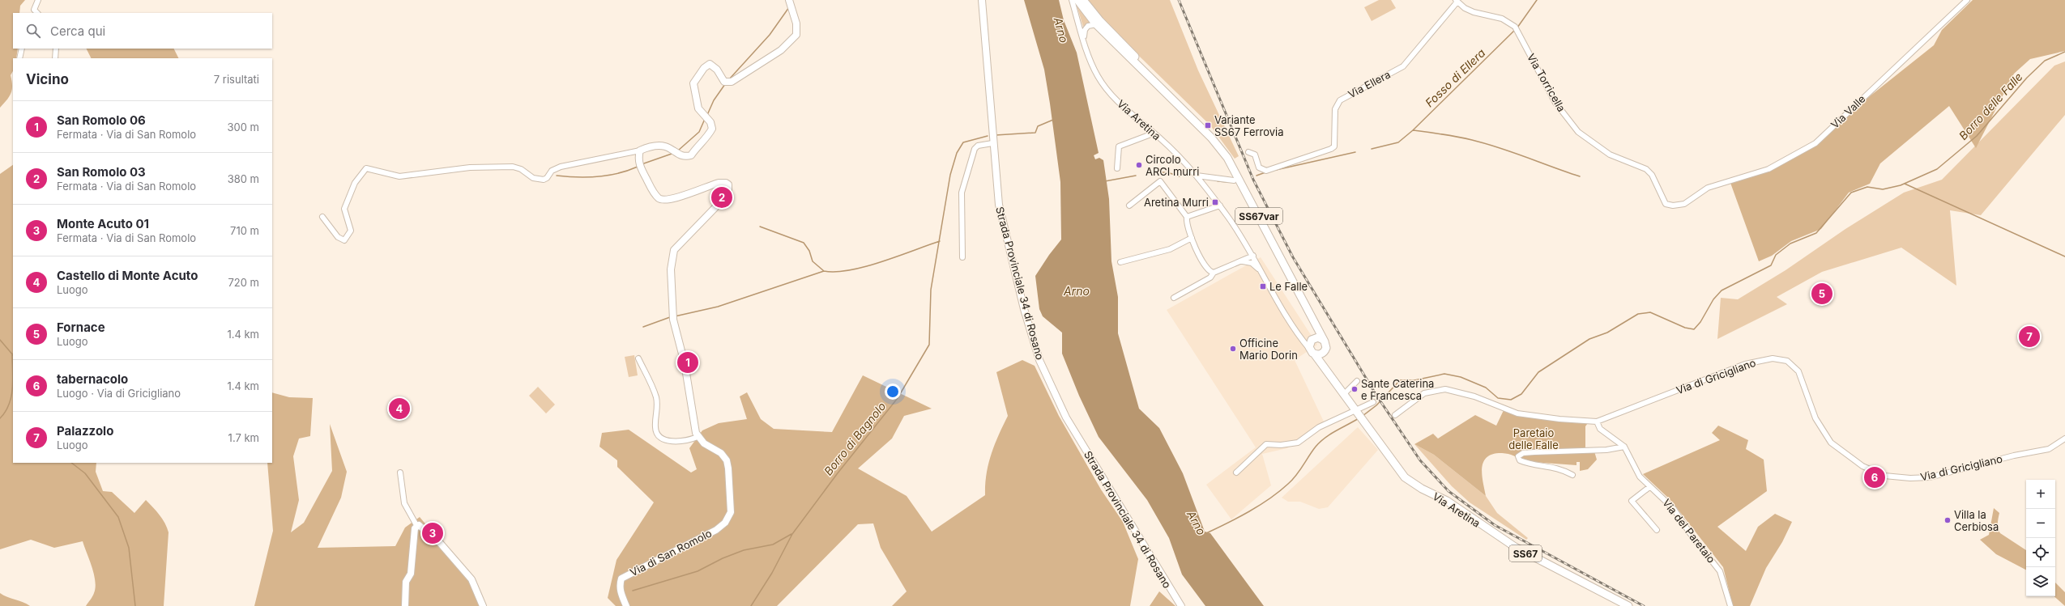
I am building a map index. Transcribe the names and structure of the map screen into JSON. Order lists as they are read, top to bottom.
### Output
{
  "streets": {
    "main road": ["Via Aretina", "SS67var", "SS67"],
    "street": [
      "Via Torricella",
      "Via Ellera",
      "Via Valle",
      "Strada Provinciale 34 di Rosano",
      "Via di Gricigliano",
      "Via del Paretaio",
      "Via di San Romolo"
    ]
  },
  "crossings": [
    ["Via Torricella", "Via Ellera"],
    ["Via Torricella", "Via Valle"],
    ["Via Aretina", "SS67var"],
    ["Via di Gricigliano", "Via del Paretaio"]
  ],
  "water": [
    "Arno",
    "Fosso di Ellera",
    "Borro delle Falle",
    "Borro di Bagnolo"
  ],
  "parks": ["Paretaio delle Falle"],
  "places": {
    "transit": ["Variante SS67 Ferrovia", "Aretina Murri", "Le Falle"],
    "other": [
      "Circolo ARCI murri",
      "Officine Mario Dorin",
      "Sante Caterina e Francesca",
      "Villa la Cerbiosa"
    ]
  },
  "page": {
    "search": "Cerca qui",
    "heading": ["Vicino", "7 risultati"],
    "list": [
      {
        "mark": "1",
        "name": "San Romolo 06",
        "note": "Fermata · Via di San Romolo",
        "value": "300 m"
      },
      {
        "mark": "2",
        "name": "San Romolo 03",
        "note": "Fermata · Via di San Romolo",
        "value": "380 m"
      },
      {
        "mark": "3",
        "name": "Monte Acuto 01",
        "note": "Fermata · Via di San Romolo",
        "value": "710 m"
      },
      {
        "mark": "4",
        "name": "Castello di Monte Acuto",
        "note": "Luogo",
        "value": "720 m"
      },
      {
        "mark": "5",
        "name": "Fornace",
        "note": "Luogo",
        "value": "1.4 km"
      },
      {
        "mark": "6",
        "name": "tabernacolo",
        "note": "Luogo · Via di Gricigliano",
        "value": "1.4 km"
      },
      {
        "mark": "7",
        "name": "Palazzolo",
        "note": "Luogo",
        "value": "1.7 km"
      }
    ],
    "pins": [
      "2",
      "5",
      "7",
      "1",
      "4",
      "6",
      "3"
    ],
    "map_buttons": ["+", "−"]
  }
}
